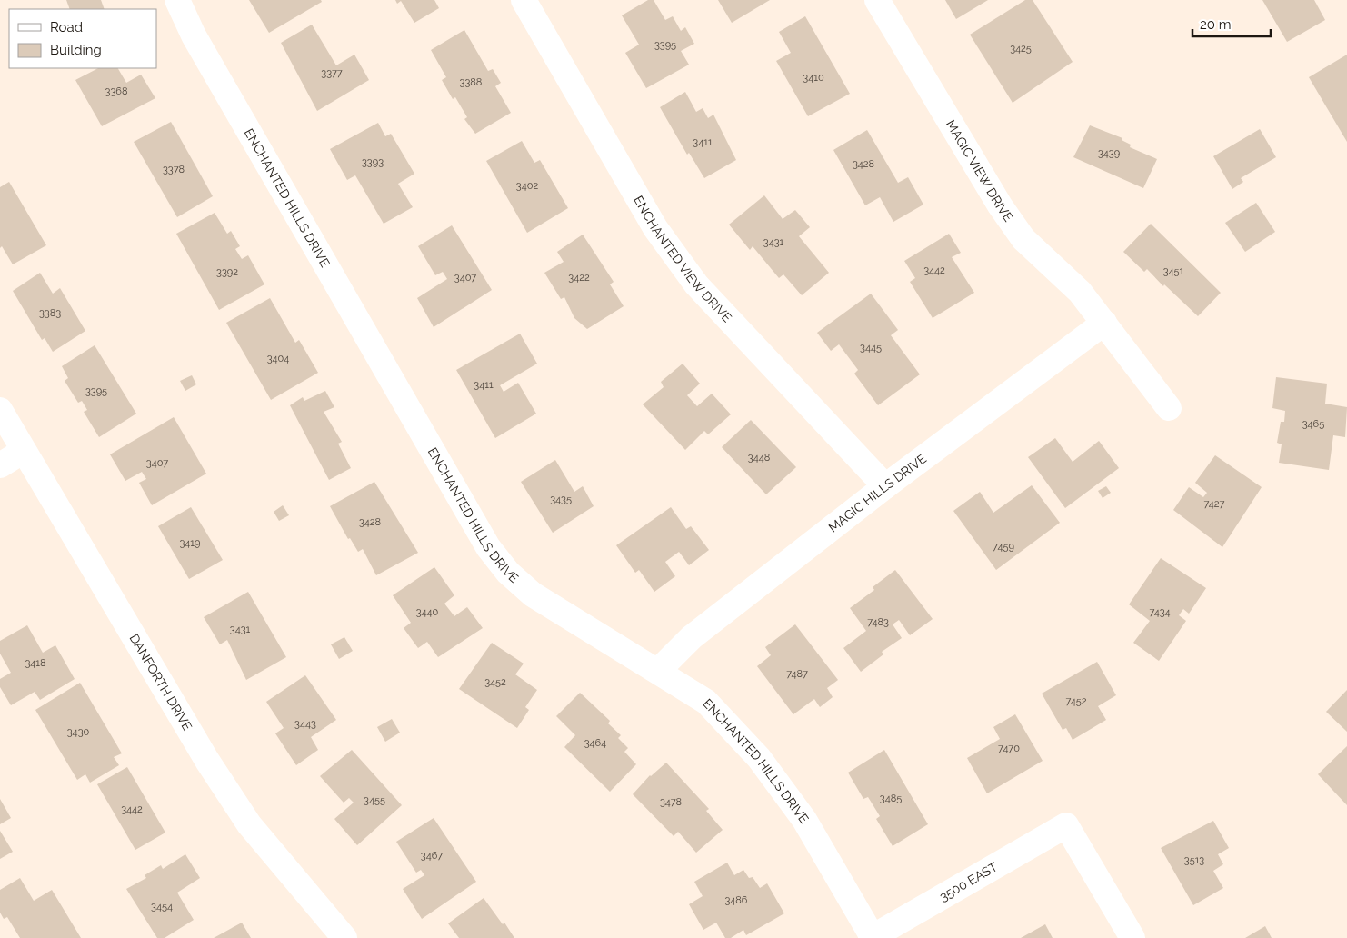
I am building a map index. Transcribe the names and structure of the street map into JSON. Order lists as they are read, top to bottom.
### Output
{
  "streets": {
    "street": [
      "MAGIC VIEW DRIVE",
      "ENCHANTED HILLS DRIVE",
      "ENCHANTED VIEW DRIVE",
      "MAGIC HILLS DRIVE",
      "DANFORTH DRIVE",
      "3500 EAST"
    ]
  },
  "crossings": [
    ["MAGIC VIEW DRIVE", "MAGIC HILLS DRIVE"],
    ["ENCHANTED HILLS DRIVE", "MAGIC HILLS DRIVE"],
    ["ENCHANTED HILLS DRIVE", "3500 EAST"],
    ["ENCHANTED VIEW DRIVE", "MAGIC HILLS DRIVE"]
  ],
  "house_numbers": [
    "3395",
    "3425",
    "3377",
    "3410",
    "3388",
    "3368",
    "3411",
    "3439",
    "3393",
    "3428",
    "3378",
    "3402",
    "3431",
    "3442",
    "3451",
    "3392",
    "3407",
    "3422",
    "3383",
    "3445",
    "3404",
    "3411",
    "3395",
    "3465",
    "3448",
    "3407",
    "3435",
    "7427",
    "3428",
    "3419",
    "7459",
    "3440",
    "7434",
    "7483",
    "3431",
    "3418",
    "7487",
    "3452",
    "7452",
    "3443",
    "3430",
    "3464",
    "7470",
    "3485",
    "3455",
    "3478",
    "3442",
    "3467",
    "3513",
    "3486",
    "3454"
  ],
  "legend": ["Road", "Building"],
  "scale_bar": "20 m"
}
